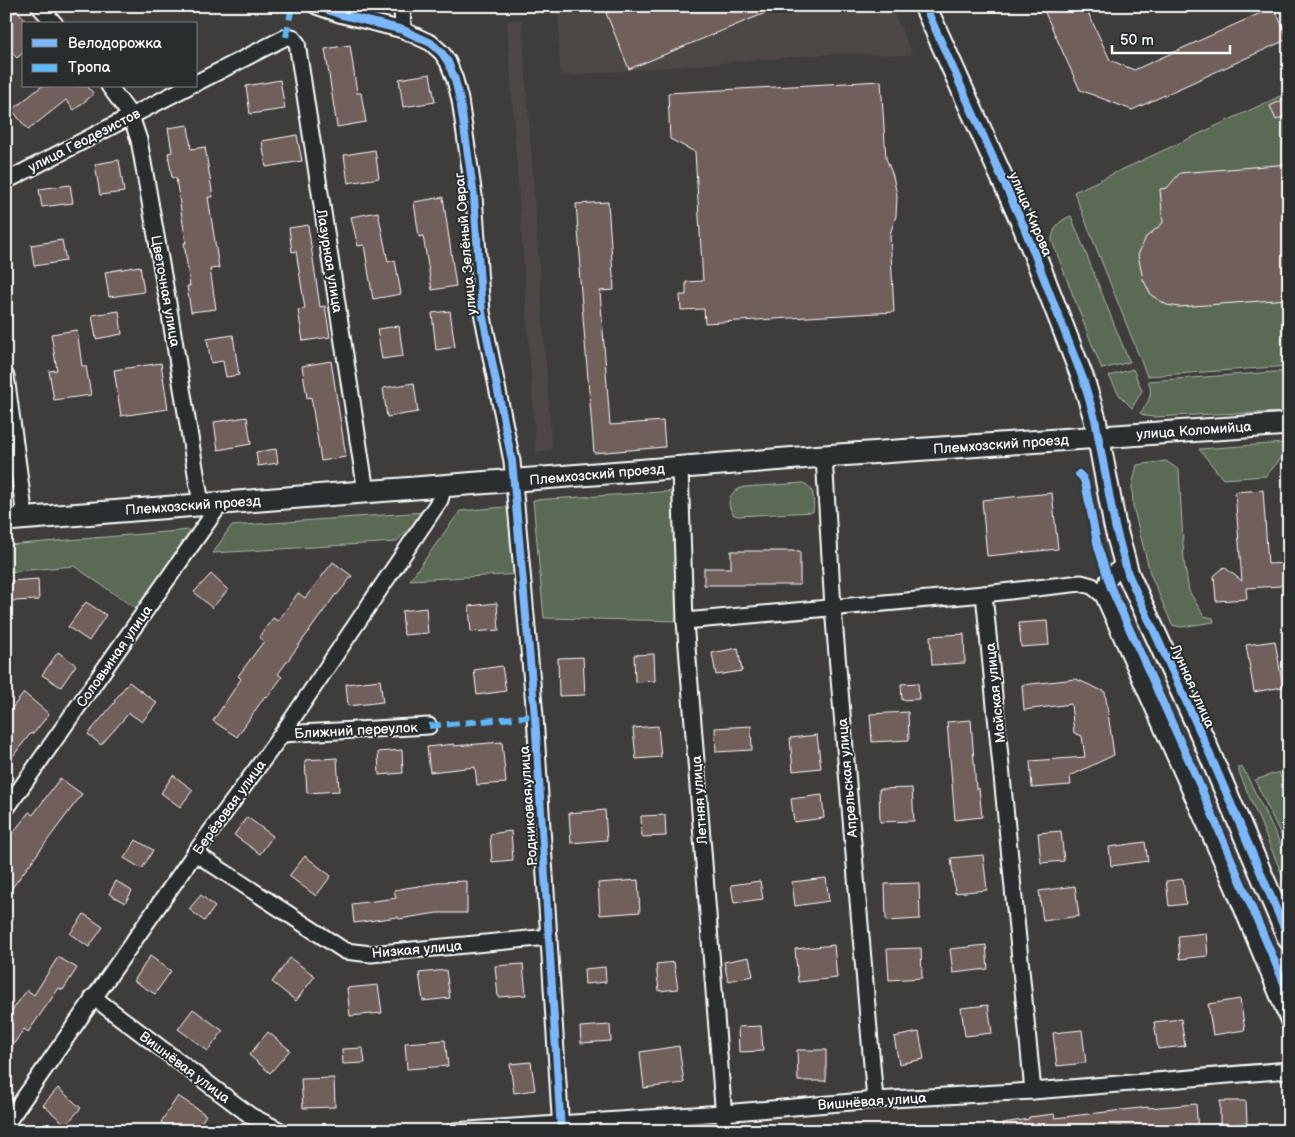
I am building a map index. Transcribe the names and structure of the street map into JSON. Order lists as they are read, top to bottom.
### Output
{
  "streets": {
    "main road": [
      "улица Кирова",
      "улица Коломийца",
      "Племхозский проезд",
      "Лунная улица"
    ],
    "street": [
      "улица Геодезистов",
      "улица Зелёный Овраг",
      "Лазурная улица",
      "Цветочная улица",
      "Соловьиная улица",
      "Майская улица",
      "Ближний переулок",
      "Апрельская улица",
      "Летняя улица",
      "Родниковая улица",
      "Берёзовая улица",
      "Низкая улица",
      "Вишнёвая улица"
    ]
  },
  "crossings": [
    ["улица Геодезистов", "Цветочная улица"],
    ["улица Кирова", "улица Коломийца"],
    ["улица Кирова", "Племхозский проезд"],
    ["улица Кирова", "Лунная улица"],
    ["улица Зелёный Овраг", "Племхозский проезд"],
    ["улица Зелёный Овраг", "Родниковая улица"],
    ["Лазурная улица", "Племхозский проезд"],
    ["Цветочная улица", "Племхозский проезд"],
    ["Цветочная улица", "Соловьиная улица"],
    ["улица Коломийца", "Племхозский проезд"],
    ["улица Коломийца", "Лунная улица"],
    ["Племхозский проезд", "Соловьиная улица"],
    ["Племхозский проезд", "Лунная улица"],
    ["Племхозский проезд", "Апрельская улица"],
    ["Племхозский проезд", "Летняя улица"],
    ["Племхозский проезд", "Родниковая улица"],
    ["Племхозский проезд", "Берёзовая улица"],
    ["Майская улица", "Вишнёвая улица"],
    ["Ближний переулок", "Берёзовая улица"],
    ["Апрельская улица", "Вишнёвая улица"],
    ["Летняя улица", "Вишнёвая улица"],
    ["Родниковая улица", "Низкая улица"],
    ["Родниковая улица", "Вишнёвая улица"],
    ["Берёзовая улица", "Низкая улица"],
    ["Берёзовая улица", "Вишнёвая улица"]
  ],
  "legend": ["Велодорожка", "Тропа"],
  "scale_bar": "50 m"
}
